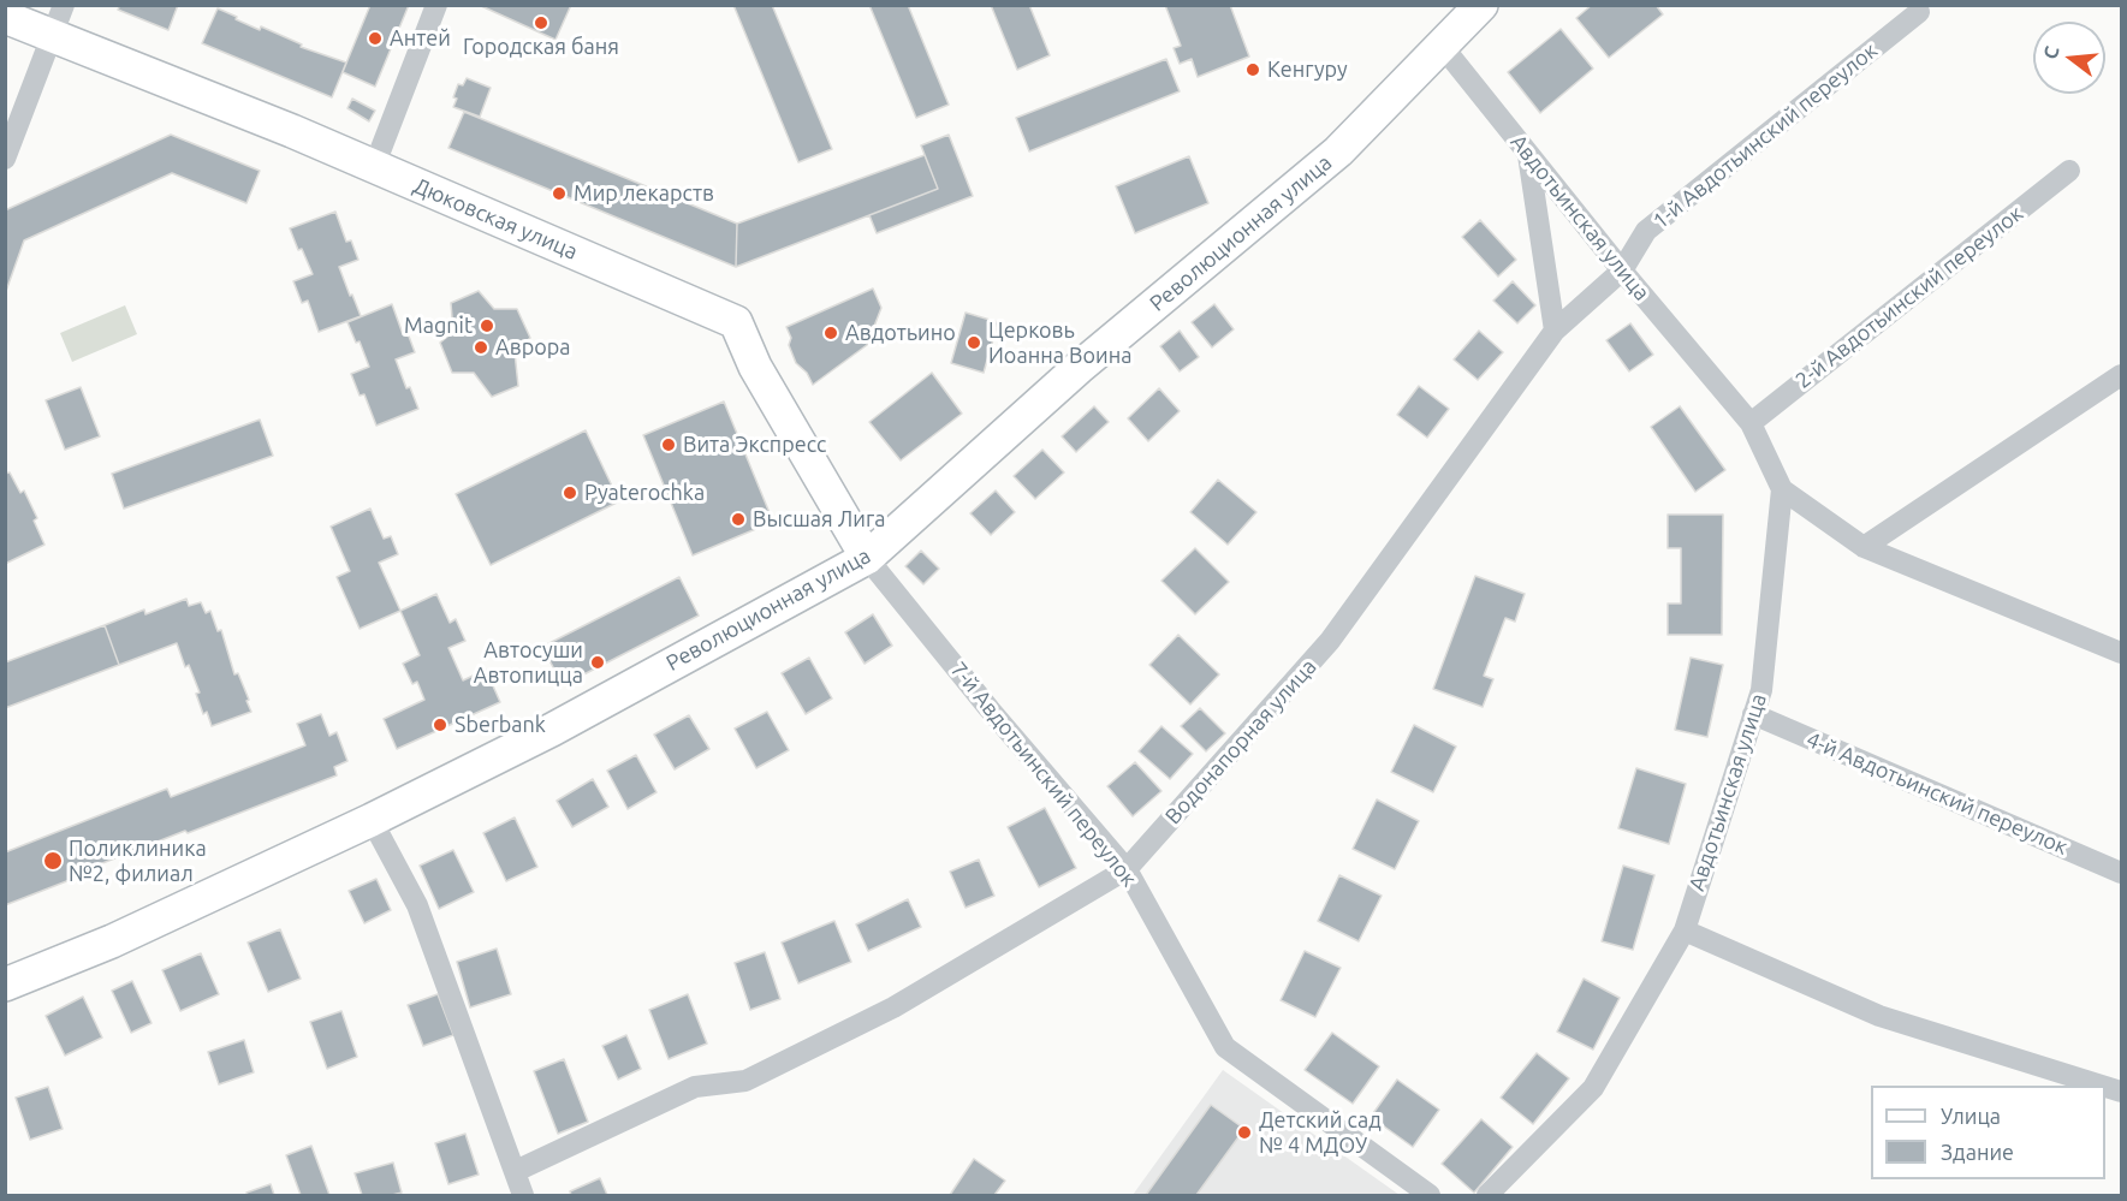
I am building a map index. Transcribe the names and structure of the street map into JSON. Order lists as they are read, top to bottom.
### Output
{
  "streets": {
    "main road": ["Дюковская улица", "Революционная улица"],
    "street": [
      "1-й Авдотьинский переулок",
      "Авдотьинская улица",
      "2-й Авдотьинский переулок",
      "Водонапорная улица",
      "7-й Авдотьинский переулок",
      "4-й Авдотьинский переулок"
    ]
  },
  "crossings": [
    ["1-й Авдотьинский переулок", "Авдотьинская улица"],
    ["1-й Авдотьинский переулок", "Водонапорная улица"],
    ["Авдотьинская улица", "Революционная улица"],
    ["Авдотьинская улица", "2-й Авдотьинский переулок"],
    ["Авдотьинская улица", "Водонапорная улица"],
    ["Авдотьинская улица", "4-й Авдотьинский переулок"],
    ["Дюковская улица", "Революционная улица"],
    ["Дюковская улица", "7-й Авдотьинский переулок"],
    ["Революционная улица", "7-й Авдотьинский переулок"],
    ["Водонапорная улица", "7-й Авдотьинский переулок"]
  ],
  "places": [
    "Городская баня",
    "Антей",
    "Кенгуру",
    "Мир лекарств",
    "Magnit",
    "Авдотьино",
    "Церковь Иоанна Воина",
    "Аврора",
    "Вита Экспресс",
    "Pyaterochka",
    "Высшая Лига",
    "Автосуши Автопицца",
    "Sberbank",
    "Поликлиника №2, филиал",
    "Детский сад № 4 МДОУ"
  ],
  "legend": ["Улица", "Здание"],
  "north": "left"
}
